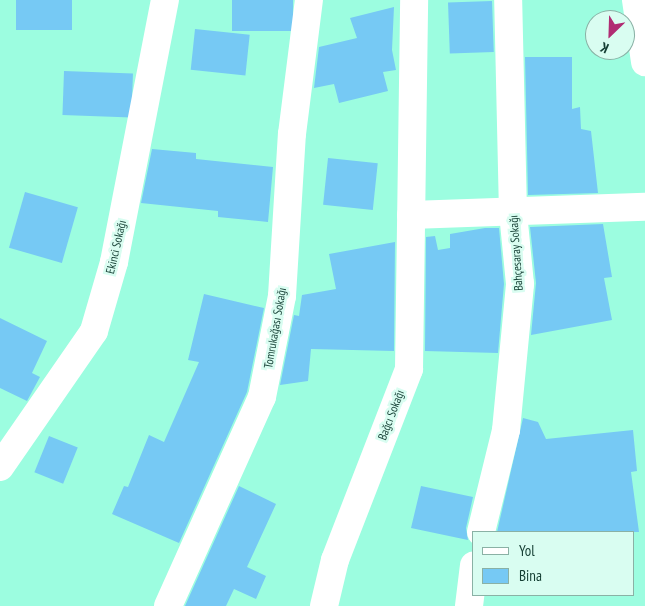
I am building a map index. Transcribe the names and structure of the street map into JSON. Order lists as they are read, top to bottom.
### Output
{
  "streets": {
    "street": [
      "Ekinci Sokağı",
      "Bahçesaray Sokağı",
      "Tomrukağası Sokağı",
      "Bağcı Sokağı"
    ]
  },
  "legend": ["Yol", "Bina"],
  "north": "bottom left"
}
